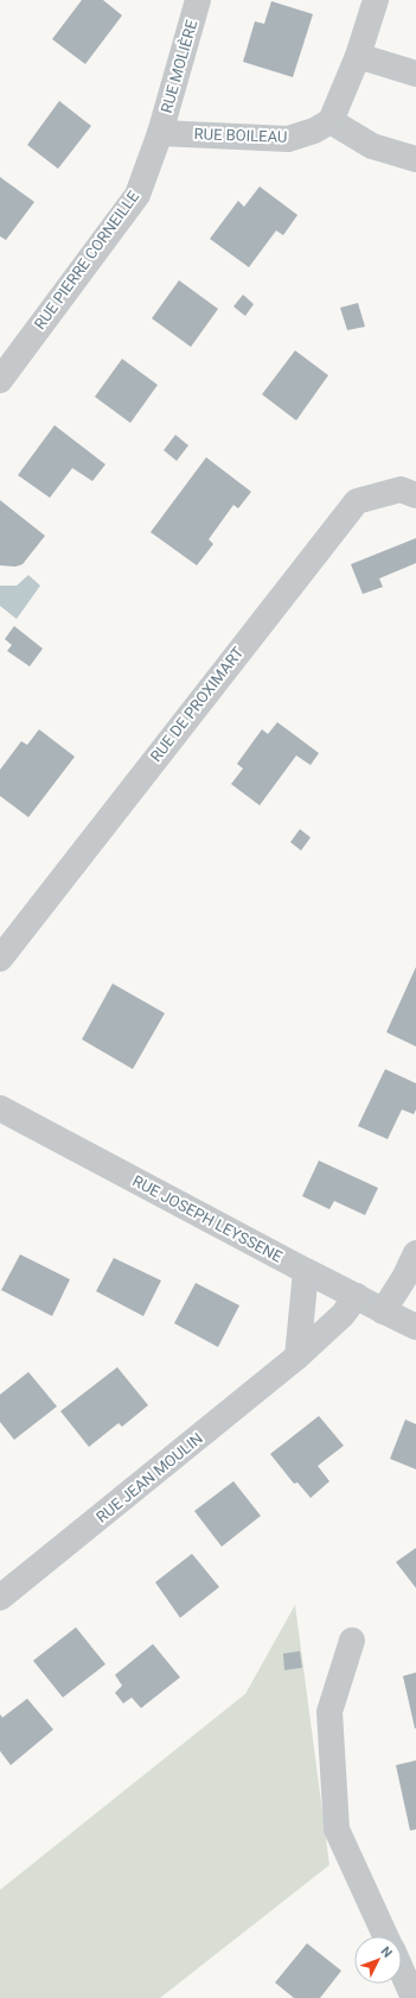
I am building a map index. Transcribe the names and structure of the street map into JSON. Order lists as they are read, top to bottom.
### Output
{
  "streets": {
    "street": [
      "RUE MOLIÈRE",
      "RUE BOILEAU",
      "RUE PIERRE CORNEILLE",
      "RUE DE PROXIMART",
      "RUE JOSEPH LEYSSENE",
      "RUE JEAN MOULIN"
    ]
  },
  "crossings": [
    ["RUE MOLIÈRE", "RUE BOILEAU"],
    ["RUE MOLIÈRE", "RUE PIERRE CORNEILLE"],
    ["RUE BOILEAU", "RUE PIERRE CORNEILLE"],
    ["RUE JOSEPH LEYSSENE", "RUE JEAN MOULIN"]
  ],
  "north": "top right"
}
